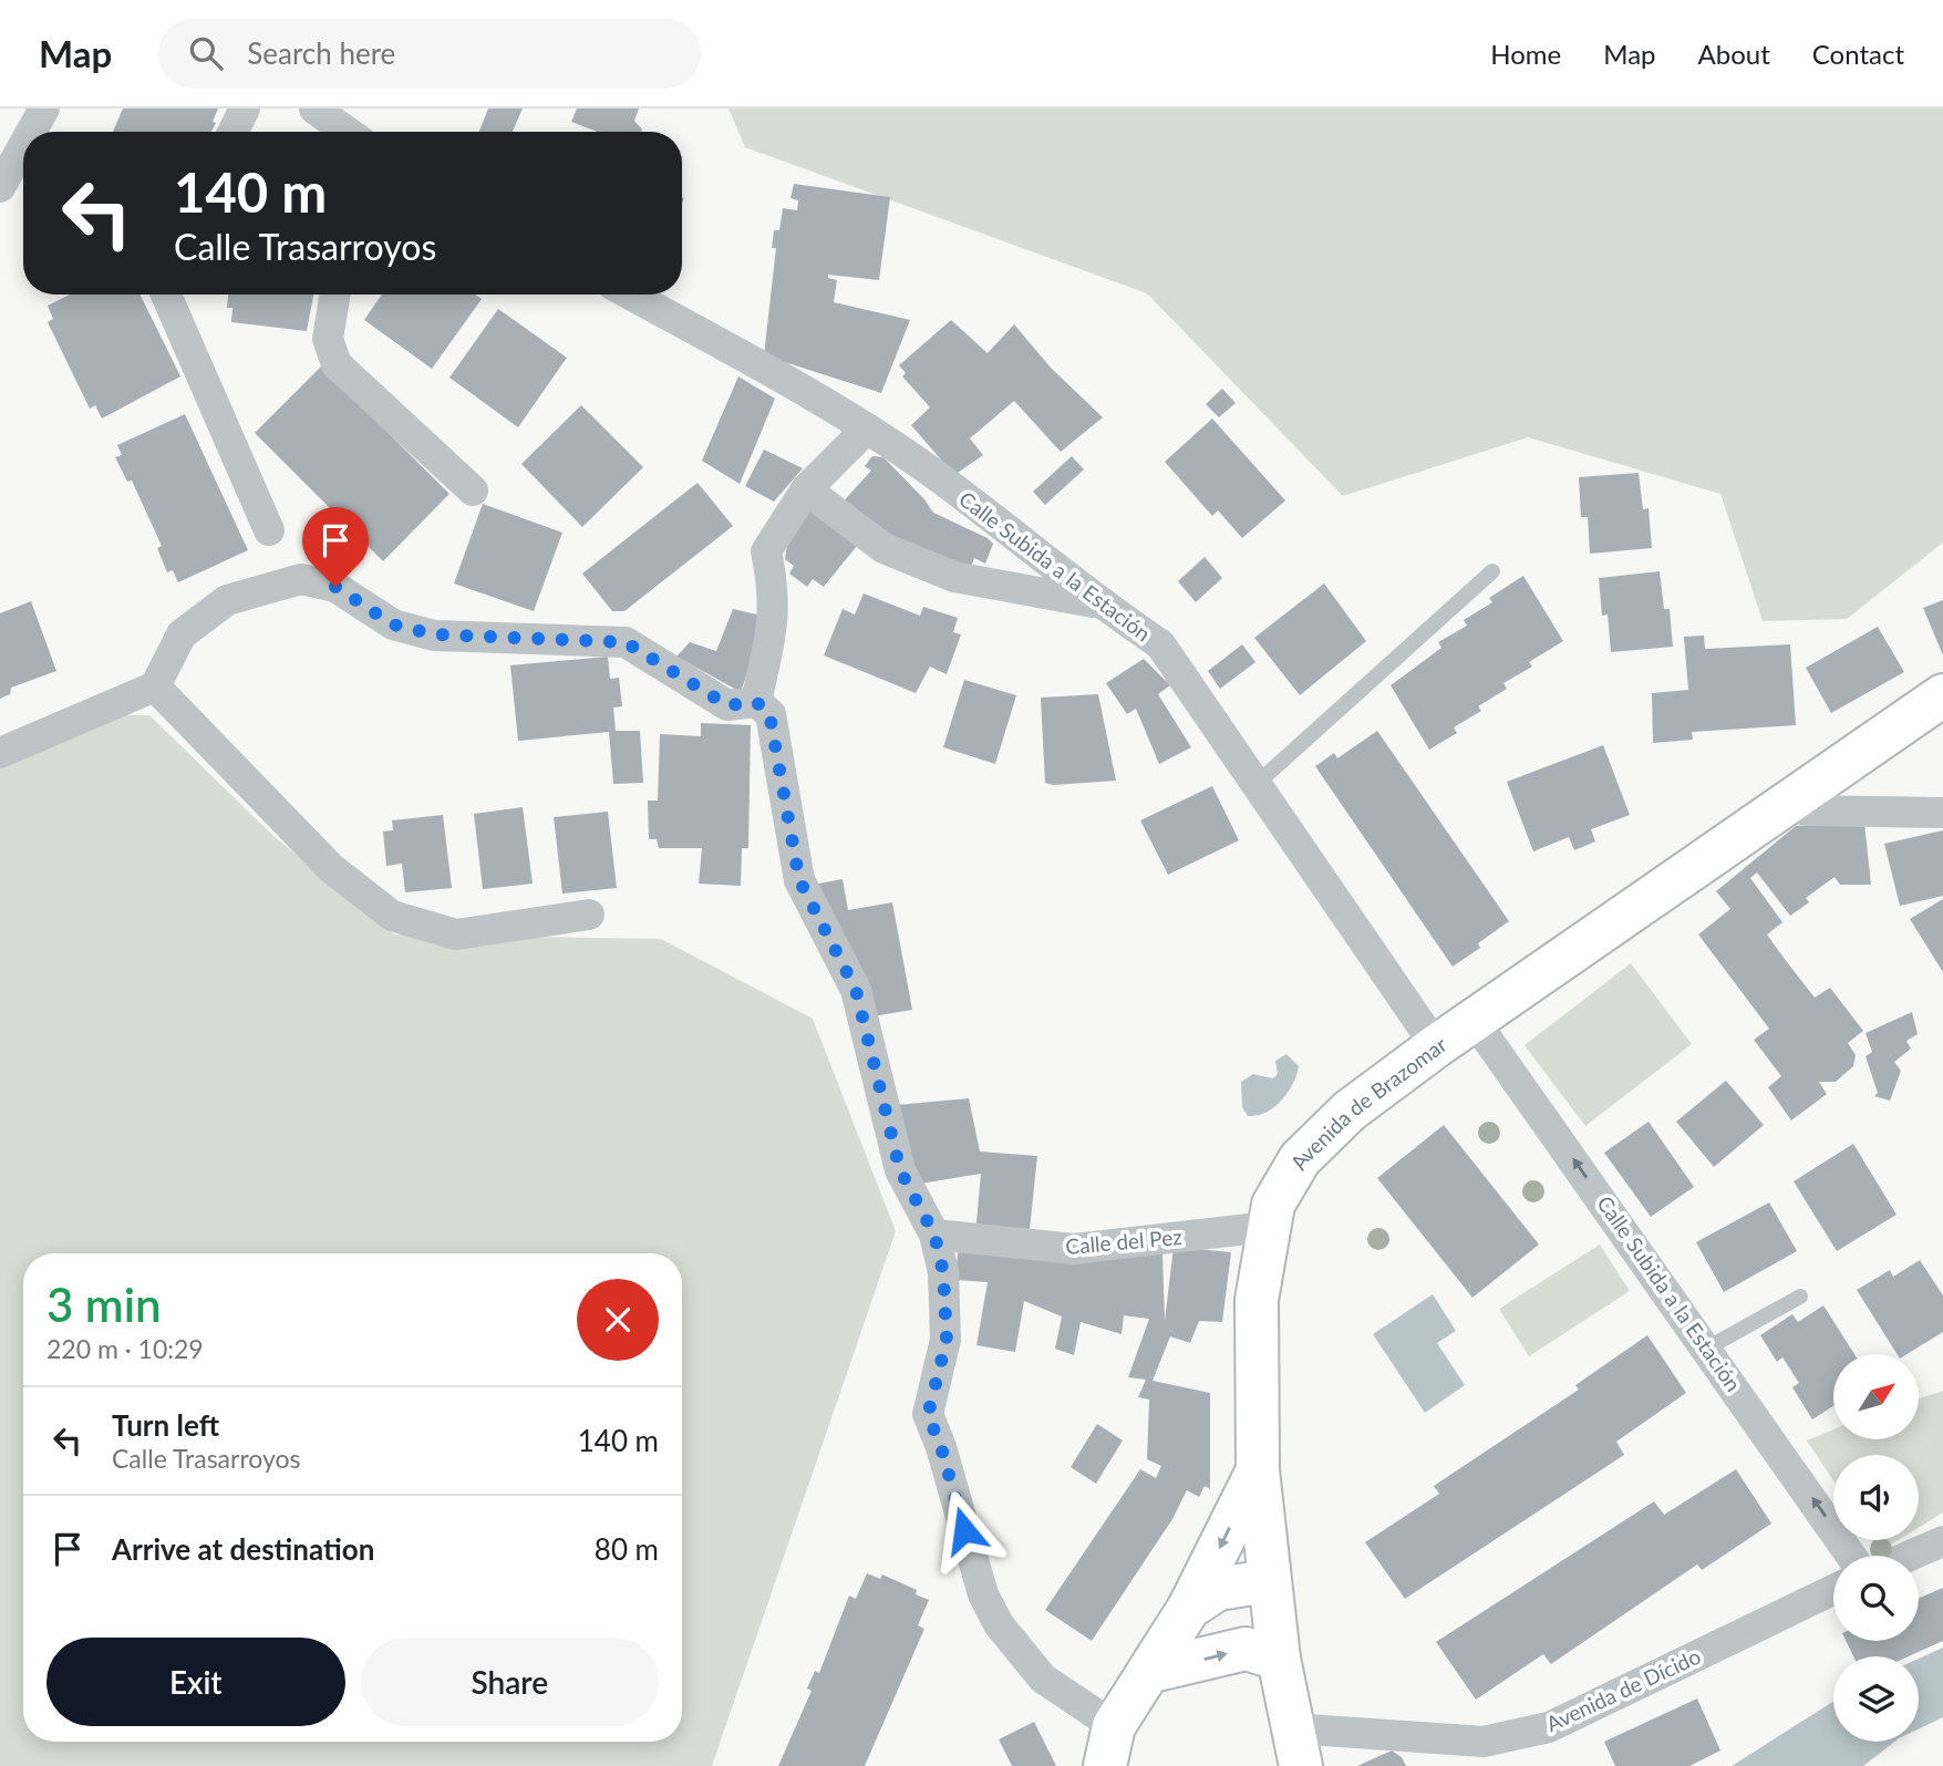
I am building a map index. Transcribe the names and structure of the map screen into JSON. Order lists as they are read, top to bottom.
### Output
{
  "streets": {
    "main road": ["Avenida de Brazomar"],
    "street": ["Calle Subida a la Estación", "Calle del Pez", "Avenida de Dícido"]
  },
  "crossings": [
    ["Calle Subida a la Estación", "Avenida de Brazomar"],
    ["Avenida de Brazomar", "Calle del Pez"],
    ["Avenida de Brazomar", "Avenida de Dícido"]
  ],
  "one_way": ["Calle Subida a la Estación"],
  "north": "top right",
  "page": {
    "header": "Map",
    "search": "Search here",
    "nav": [
      "Home",
      "Map",
      "About",
      "Contact"
    ],
    "turn": ["140 m", "Calle Trasarroyos"],
    "heading": ["3 min", "220 m · 10:29"],
    "list": [
      {
        "name": "Turn left",
        "note": "Calle Trasarroyos",
        "value": "140 m"
      },
      {
        "name": "Arrive at destination",
        "value": "80 m"
      }
    ],
    "buttons": ["Exit", "Share"]
  }
}
